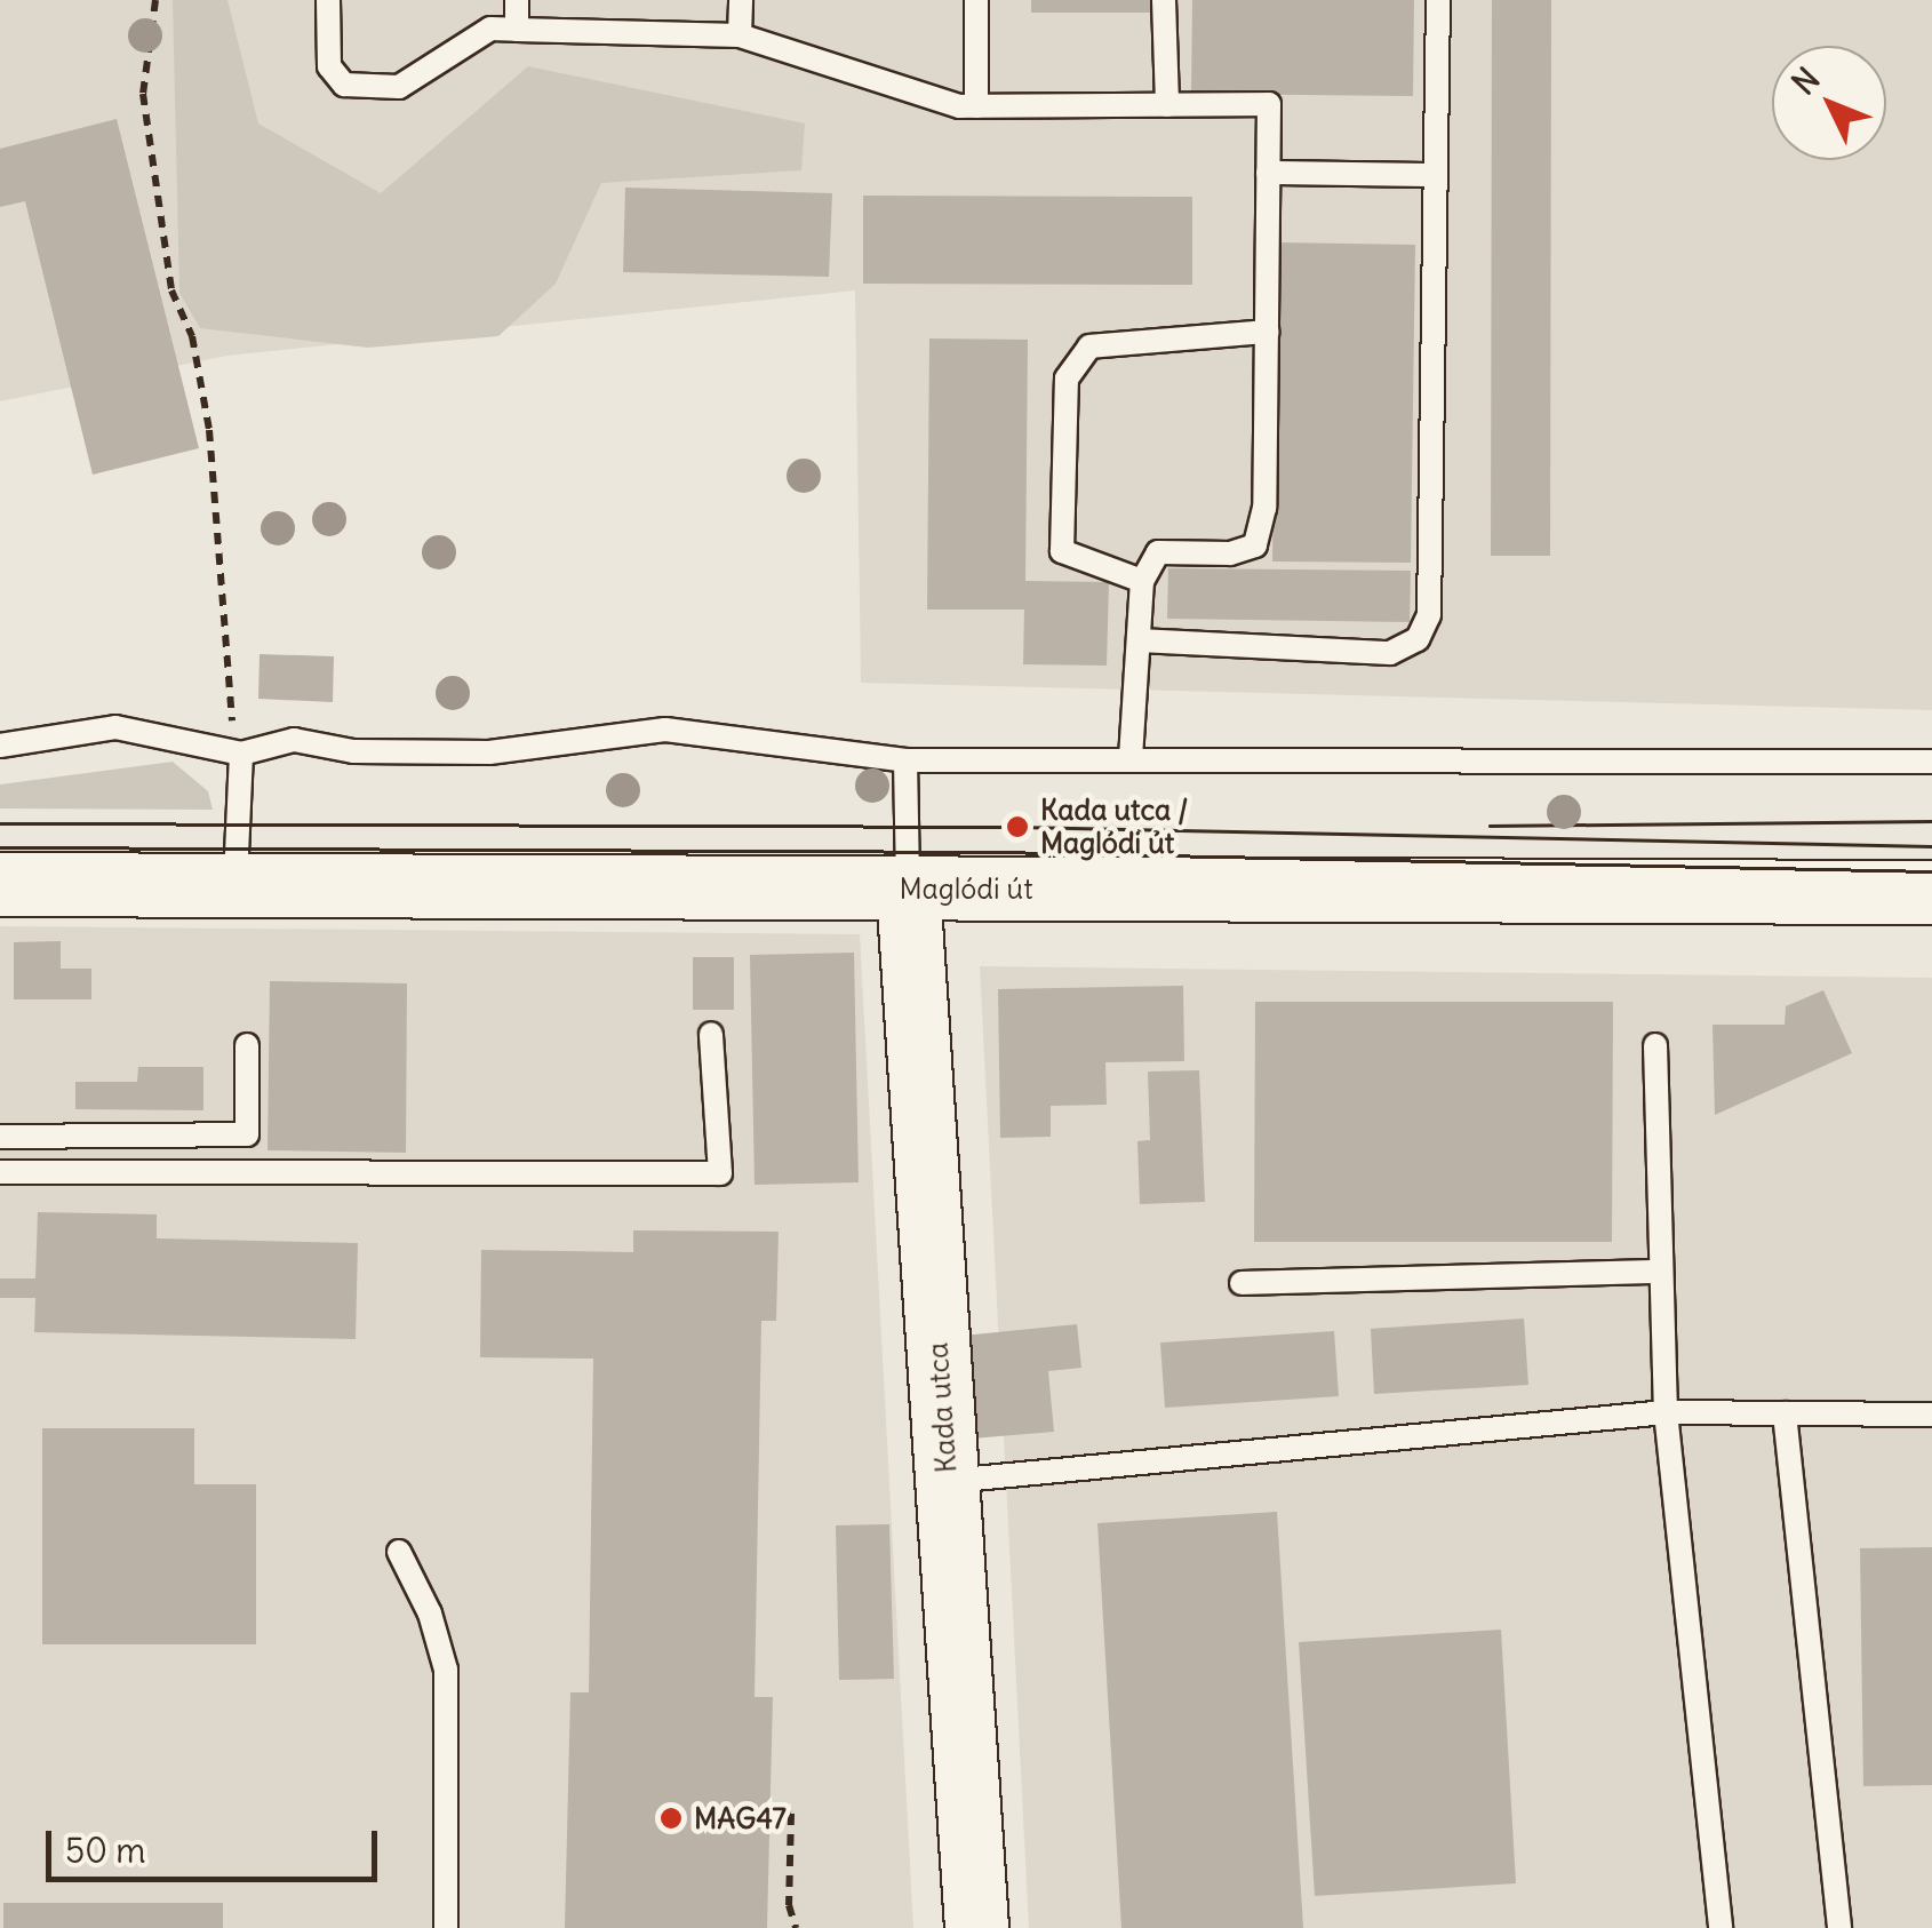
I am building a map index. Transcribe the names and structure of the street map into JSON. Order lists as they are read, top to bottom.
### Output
{
  "streets": {
    "street": ["Maglódi út", "Kada utca"]
  },
  "crossings": [
    ["Maglódi út", "Kada utca"]
  ],
  "places": ["Kada utca / Maglódi út", "MAG47"],
  "scale_bar": "50 m",
  "north": "top left"
}
